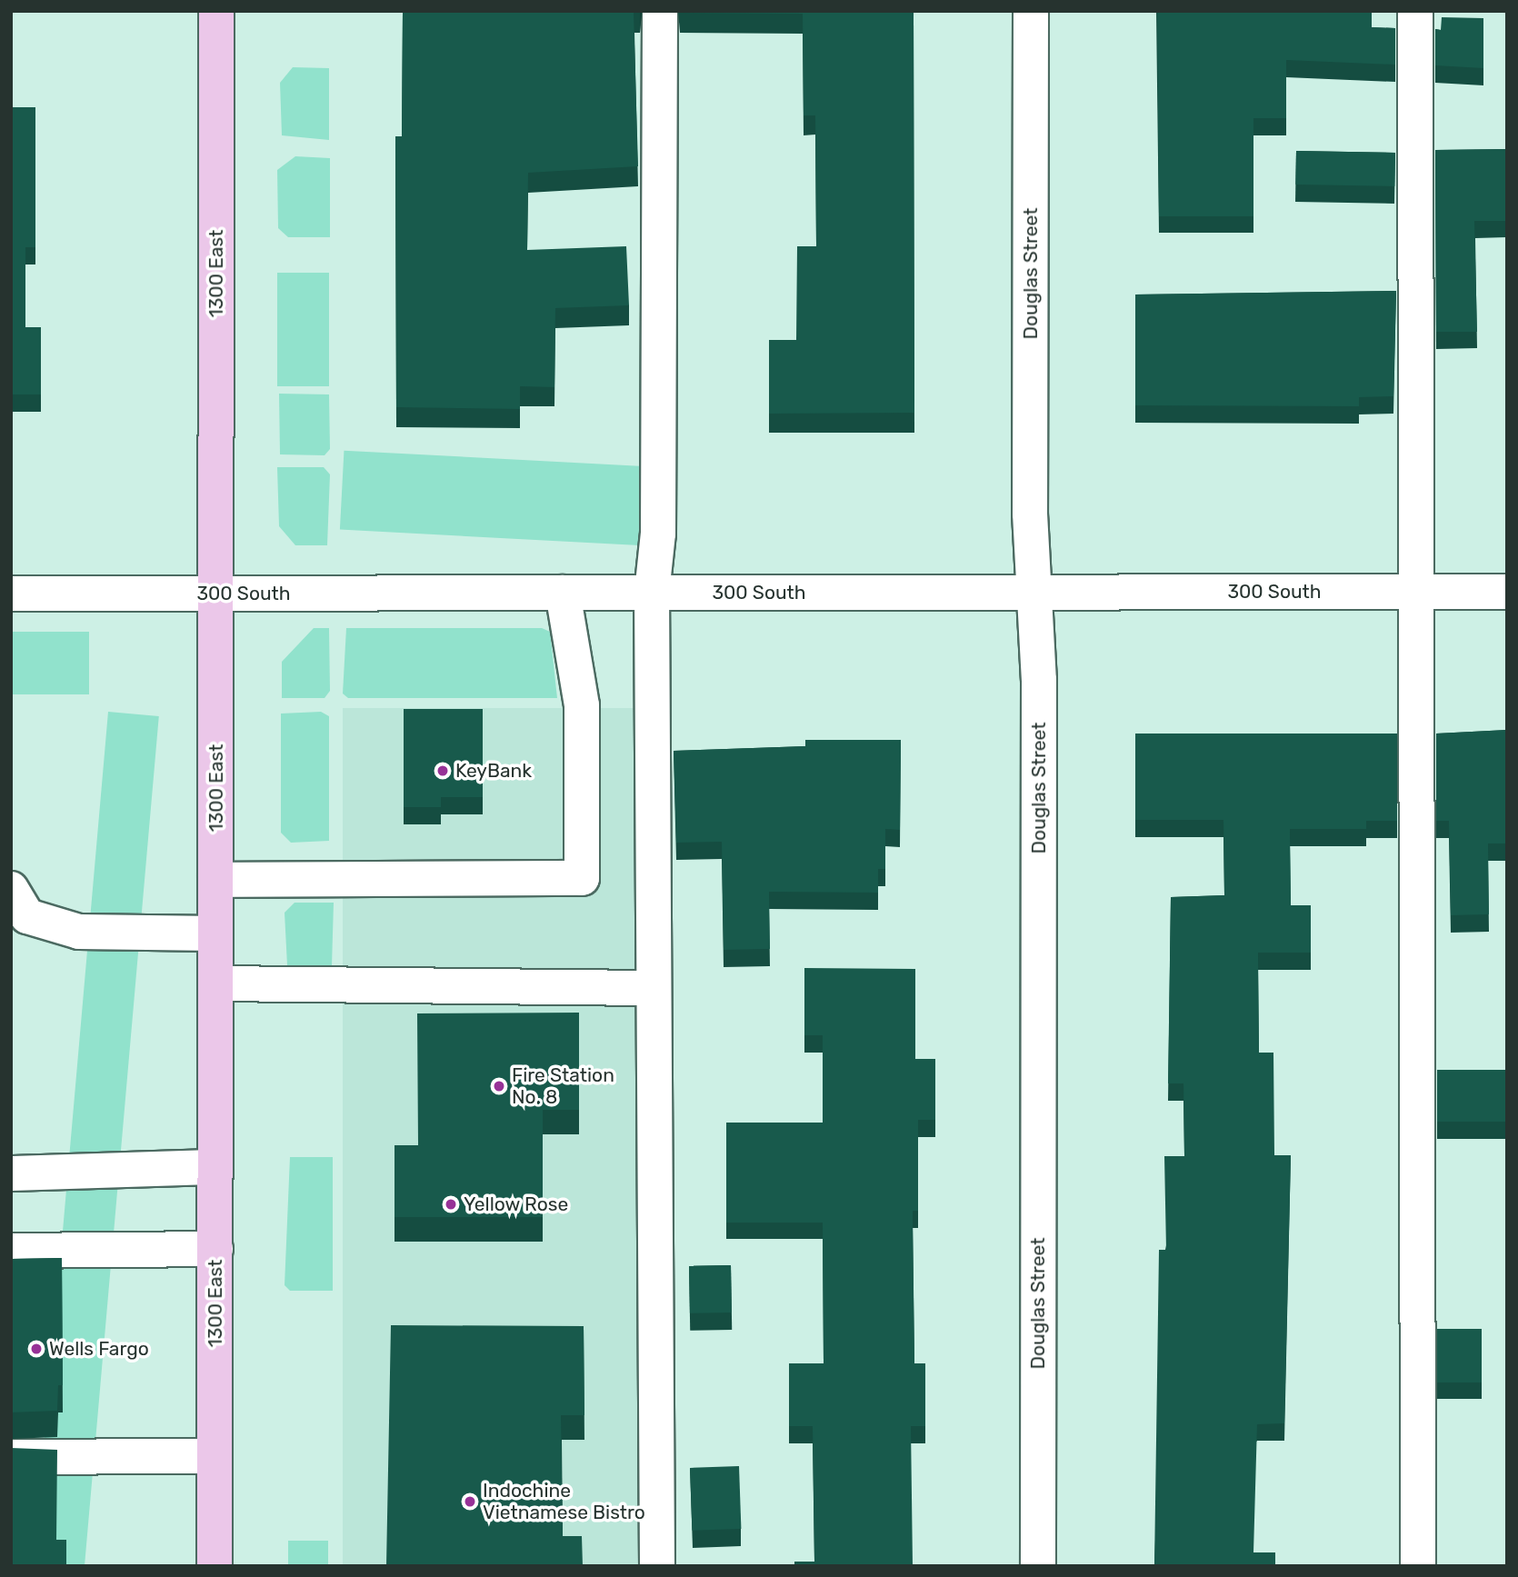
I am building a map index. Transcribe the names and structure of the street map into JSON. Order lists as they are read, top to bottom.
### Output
{
  "streets": {
    "main road": ["1300 East"],
    "street": ["Douglas Street", "300 South"]
  },
  "crossings": [
    ["1300 East", "300 South"],
    ["Douglas Street", "300 South"]
  ],
  "places": [
    "KeyBank",
    "Fire Station No. 8",
    "Yellow Rose",
    "Wells Fargo",
    "Indochine Vietnamese Bistro"
  ]
}
